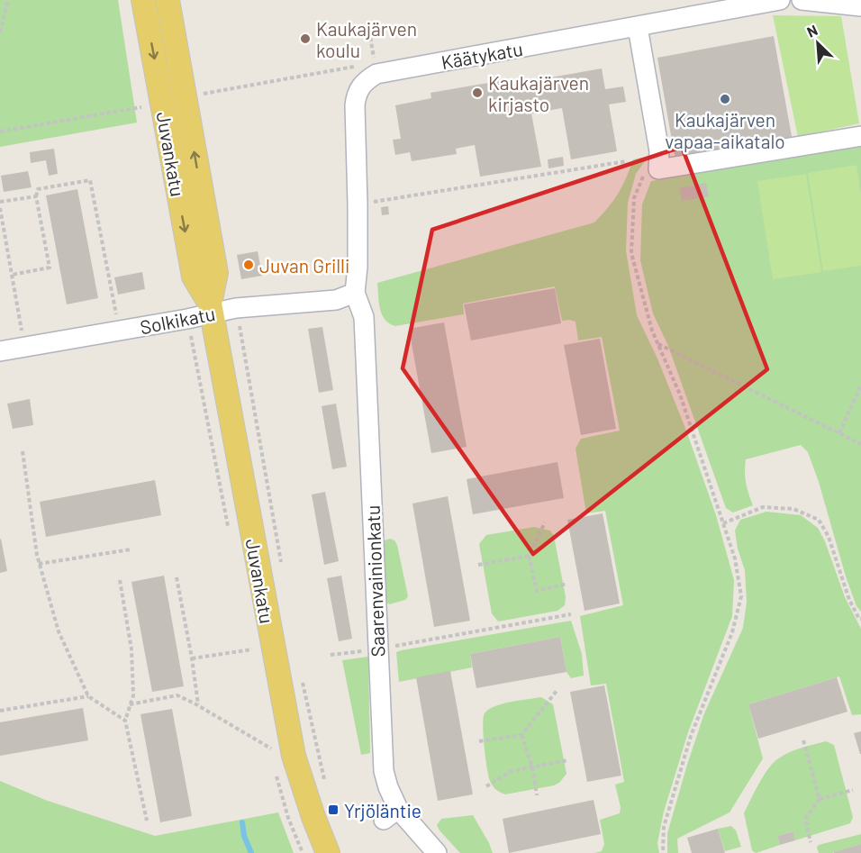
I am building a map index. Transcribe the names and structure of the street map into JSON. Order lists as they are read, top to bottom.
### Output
{
  "streets": {
    "main road": ["Juvankatu"],
    "street": ["Käätykatu", "Solkikatu", "Saarenvainionkatu"]
  },
  "crossings": [
    ["Juvankatu", "Solkikatu"],
    ["Solkikatu", "Saarenvainionkatu"]
  ],
  "places": {
    "other": [
      "Kaukajärven koulu",
      "Kaukajärven kirjasto",
      "Kaukajärven vapaa-aikatalo",
      "Juvan Grilli"
    ],
    "transit": ["Yrjöläntie"]
  },
  "north": "top left"
}
